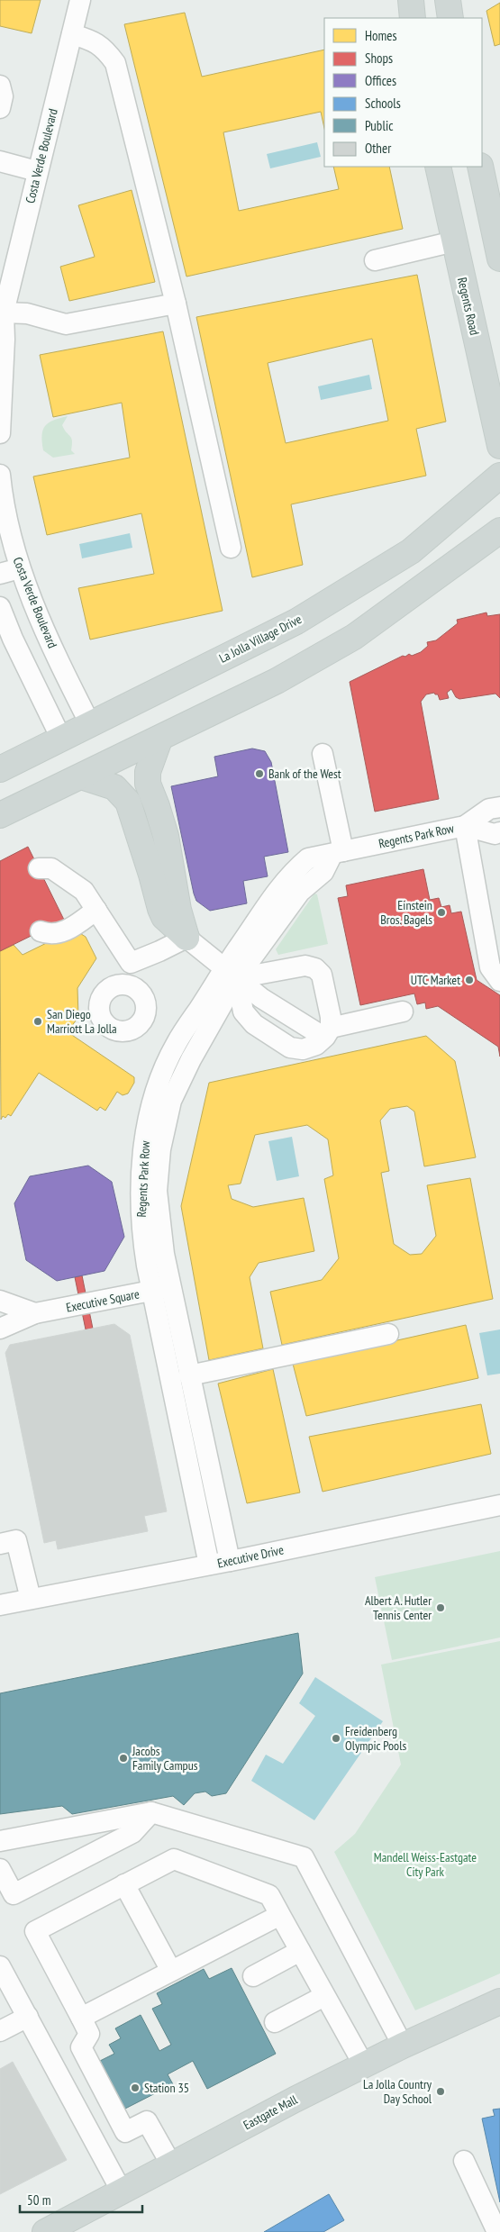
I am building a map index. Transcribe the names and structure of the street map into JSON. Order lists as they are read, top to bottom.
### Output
{
  "streets": {
    "main road": ["Regents Road", "La Jolla Village Drive", "Eastgate Mall"],
    "street": [
      "Costa Verde Boulevard",
      "Regents Park Row",
      "Executive Square",
      "Executive Drive"
    ]
  },
  "crossings": [
    ["Costa Verde Boulevard", "La Jolla Village Drive"],
    ["Regents Park Row", "Executive Square"],
    ["Regents Park Row", "Executive Drive"]
  ],
  "parks": ["Mandell Weiss-Eastgate City Park"],
  "places": [
    "Bank of the West",
    "Einstein Bros. Bagels",
    "UTC Market",
    "San Diego Marriott La Jolla",
    "Albert A. Hutler Tennis Center",
    "Freidenberg Olympic Pools",
    "Jacobs Family Campus",
    "Station 35",
    "La Jolla Country Day School"
  ],
  "legend": [
    "Homes",
    "Shops",
    "Offices",
    "Schools",
    "Public",
    "Other"
  ],
  "scale_bar": "50 m"
}
